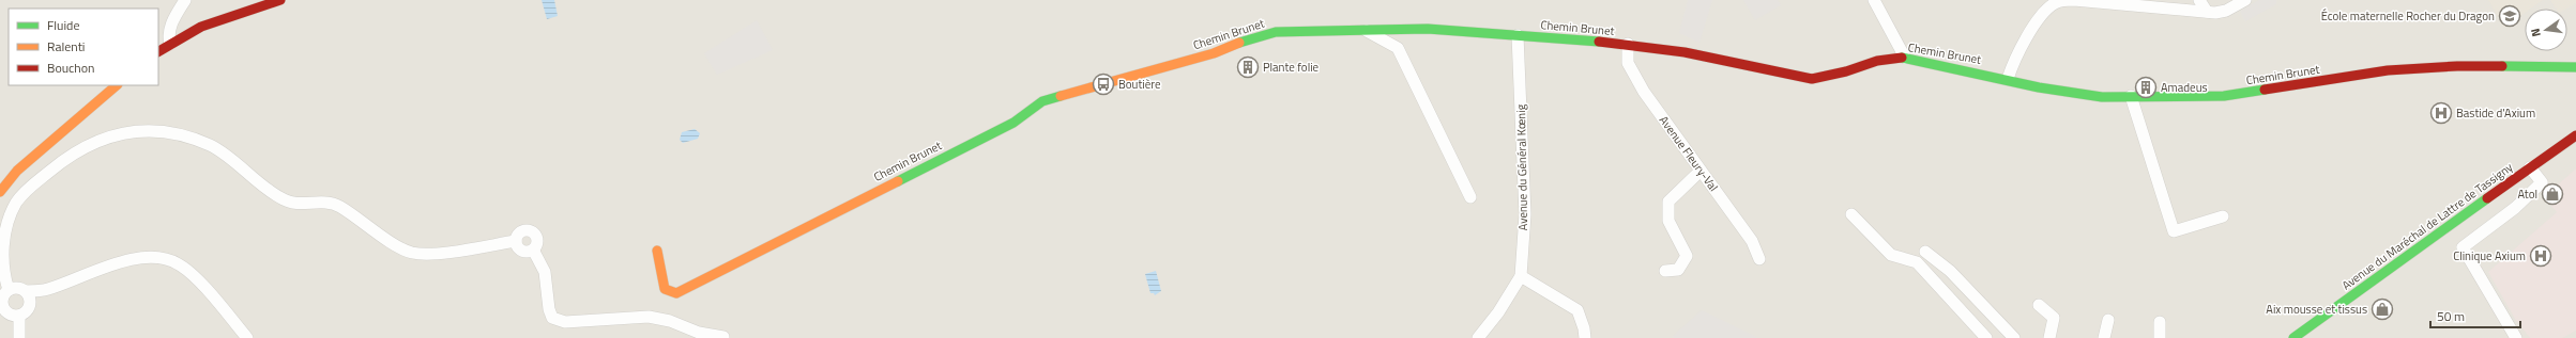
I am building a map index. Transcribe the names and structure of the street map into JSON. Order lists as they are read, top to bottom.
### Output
{
  "streets": {
    "street": [
      "Chemin Brunet",
      "Avenue Fleury-Val",
      "Avenue du Général Kœnig",
      "Avenue du Maréchal de Lattre de Tassigny"
    ]
  },
  "crossings": [
    ["Chemin Brunet", "Avenue Fleury-Val"],
    ["Chemin Brunet", "Avenue du Général Kœnig"]
  ],
  "places": {
    "school or university": ["École maternelle Rocher du Dragon"],
    "building": ["Plante folie", "Amadeus"],
    "bus stop": ["Boutière"],
    "hospital": ["Bastide d'Axium", "Clinique Axium"],
    "shop": ["Atol", "Aix mousse et tissus"]
  },
  "legend": ["Fluide", "Ralenti", "Bouchon"],
  "scale_bar": "50 m",
  "north": "left"
}
